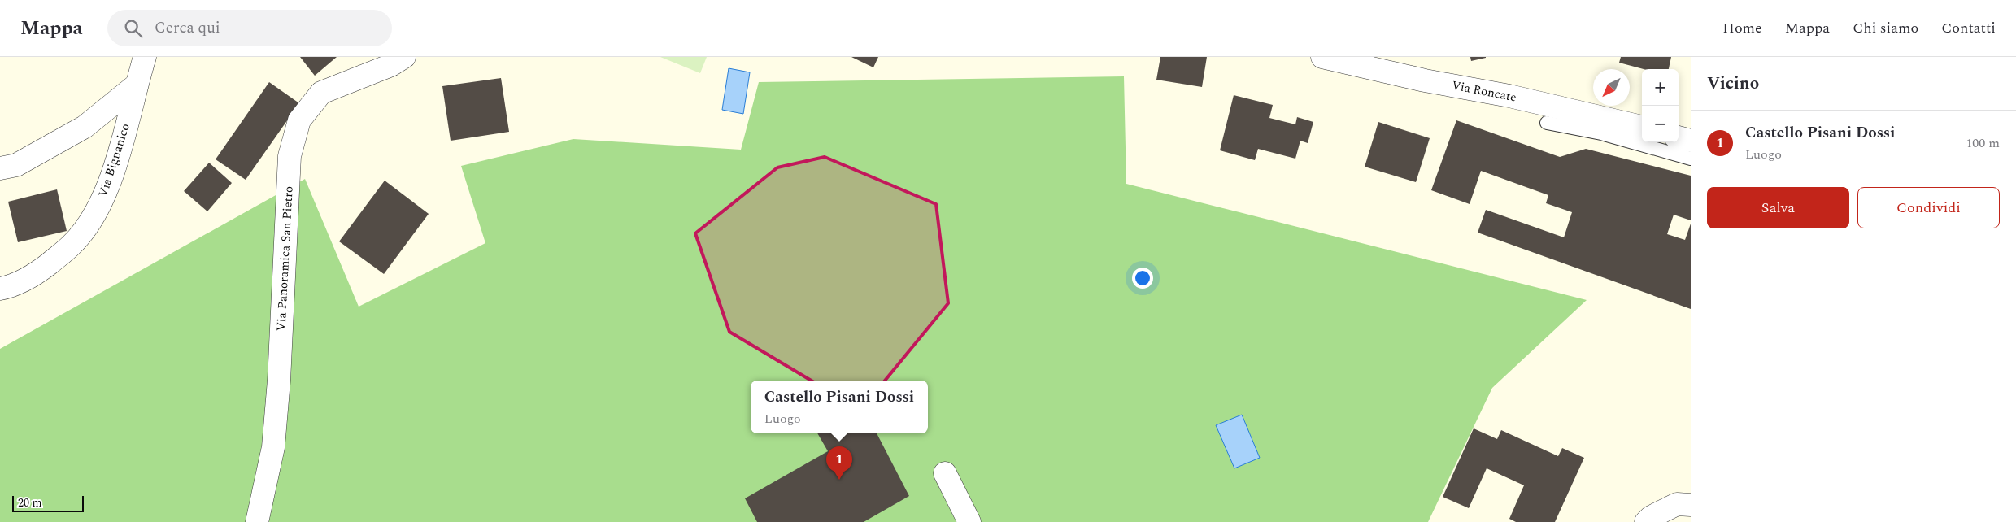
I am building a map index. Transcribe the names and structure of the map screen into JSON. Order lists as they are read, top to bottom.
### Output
{
  "streets": {
    "street": ["Via Roncate", "Via Bignanico", "Via Panoramica San Pietro"]
  },
  "scale_bar": "20 m",
  "north": "bottom left",
  "page": {
    "header": "Mappa",
    "search": "Cerca qui",
    "nav": [
      "Home",
      "Mappa",
      "Chi siamo",
      "Contatti"
    ],
    "heading": "Vicino",
    "map_buttons": ["+", "−"],
    "list": [
      {
        "mark": "1",
        "name": "Castello Pisani Dossi",
        "note": "Luogo",
        "value": "100 m"
      }
    ],
    "buttons": ["Salva", "Condividi"],
    "popup": ["Castello Pisani Dossi", "Luogo"],
    "pins": "1",
    "scale": "20 m"
  }
}
